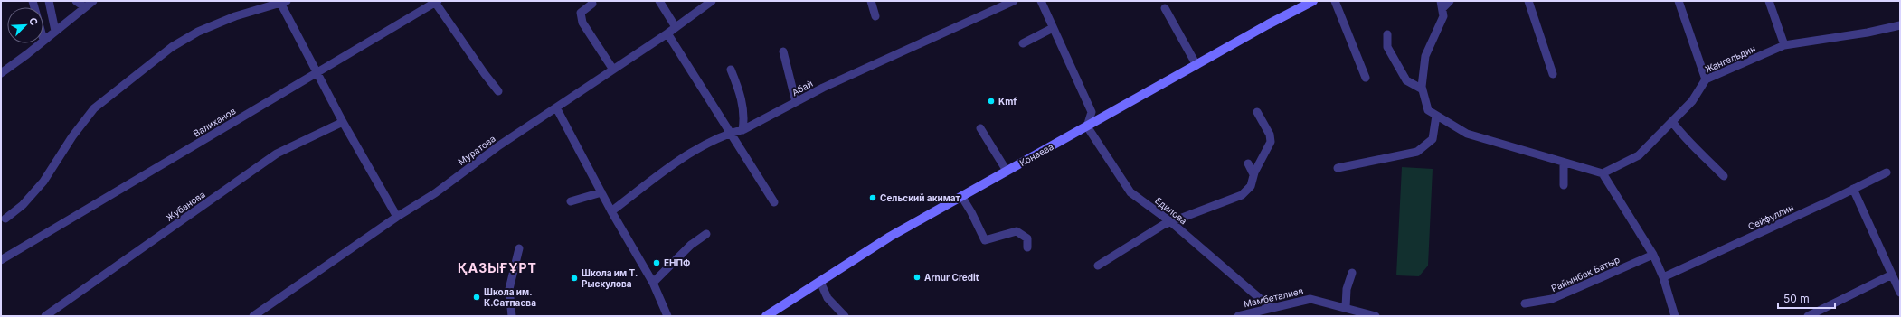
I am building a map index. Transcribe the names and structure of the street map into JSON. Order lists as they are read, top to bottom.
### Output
{
  "streets": {
    "main road": ["Конаева"],
    "street": [
      "Жангельдин",
      "Абай",
      "Валиханов",
      "Муратова",
      "Жубанова",
      "Едилова",
      "Сейфуллин",
      "Райынбек Батыр",
      "Мамбеталиев"
    ]
  },
  "crossings": [
    ["Конаева", "Едилова"],
    ["Едилова", "Мамбеталиев"]
  ],
  "districts": ["ҚАЗЫҒҰРТ"],
  "places": [
    "Kmf",
    "Сельский акимат",
    "ЕНПФ",
    "Arnur Credit",
    "Школа им Т. Рыскулова",
    "Школа им. К.Сатпаева"
  ],
  "scale_bar": "50 m",
  "north": "top right"
}
